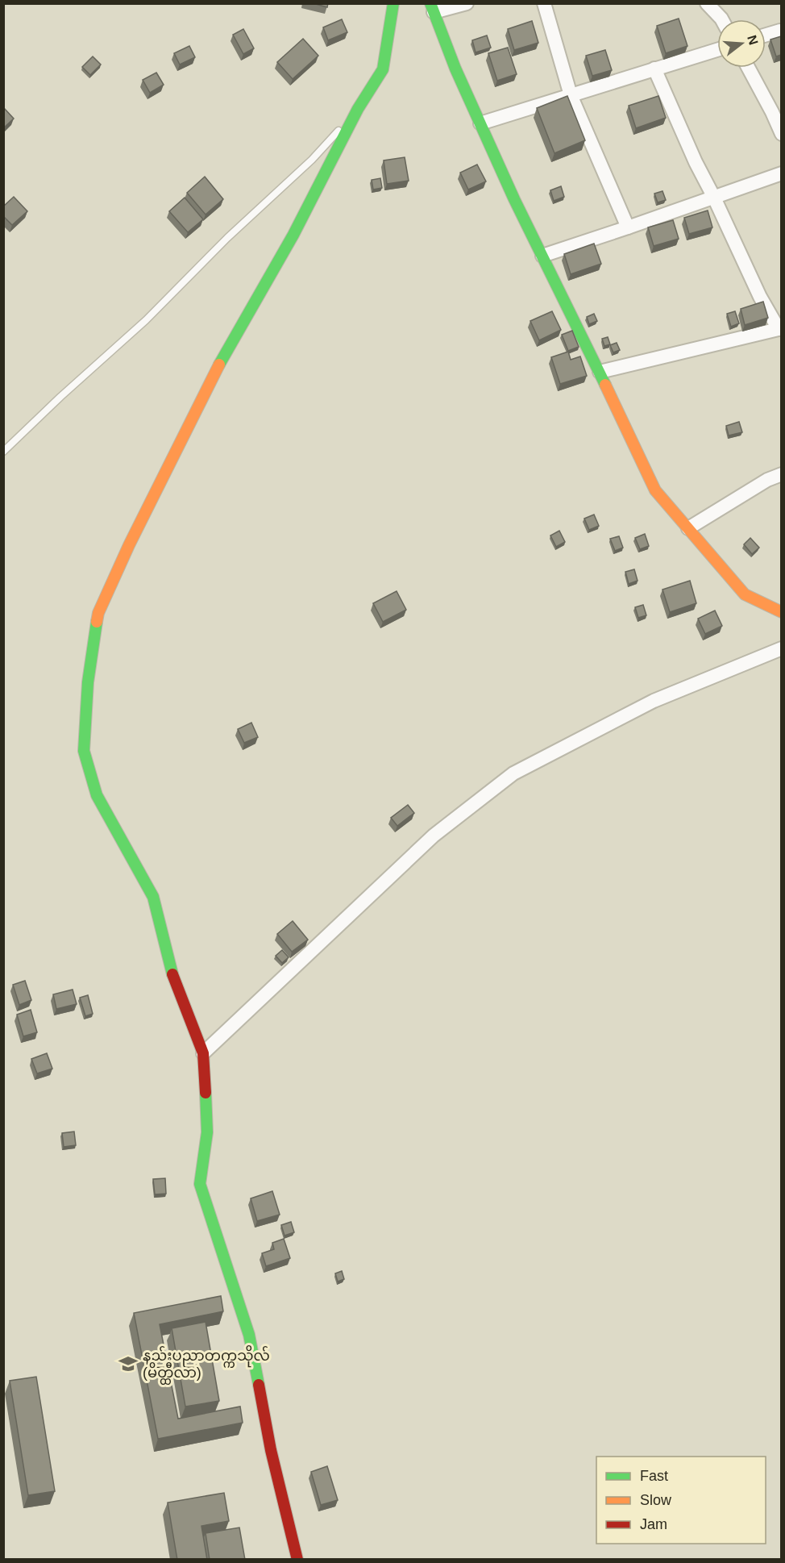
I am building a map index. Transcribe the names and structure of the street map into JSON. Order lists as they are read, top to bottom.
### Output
{
  "places": {
    "school or university": ["နည်းပညာတက္ကသိုလ် (မိတ္ထီလာ)"]
  },
  "legend": ["Fast", "Slow", "Jam"],
  "north": "right"
}
